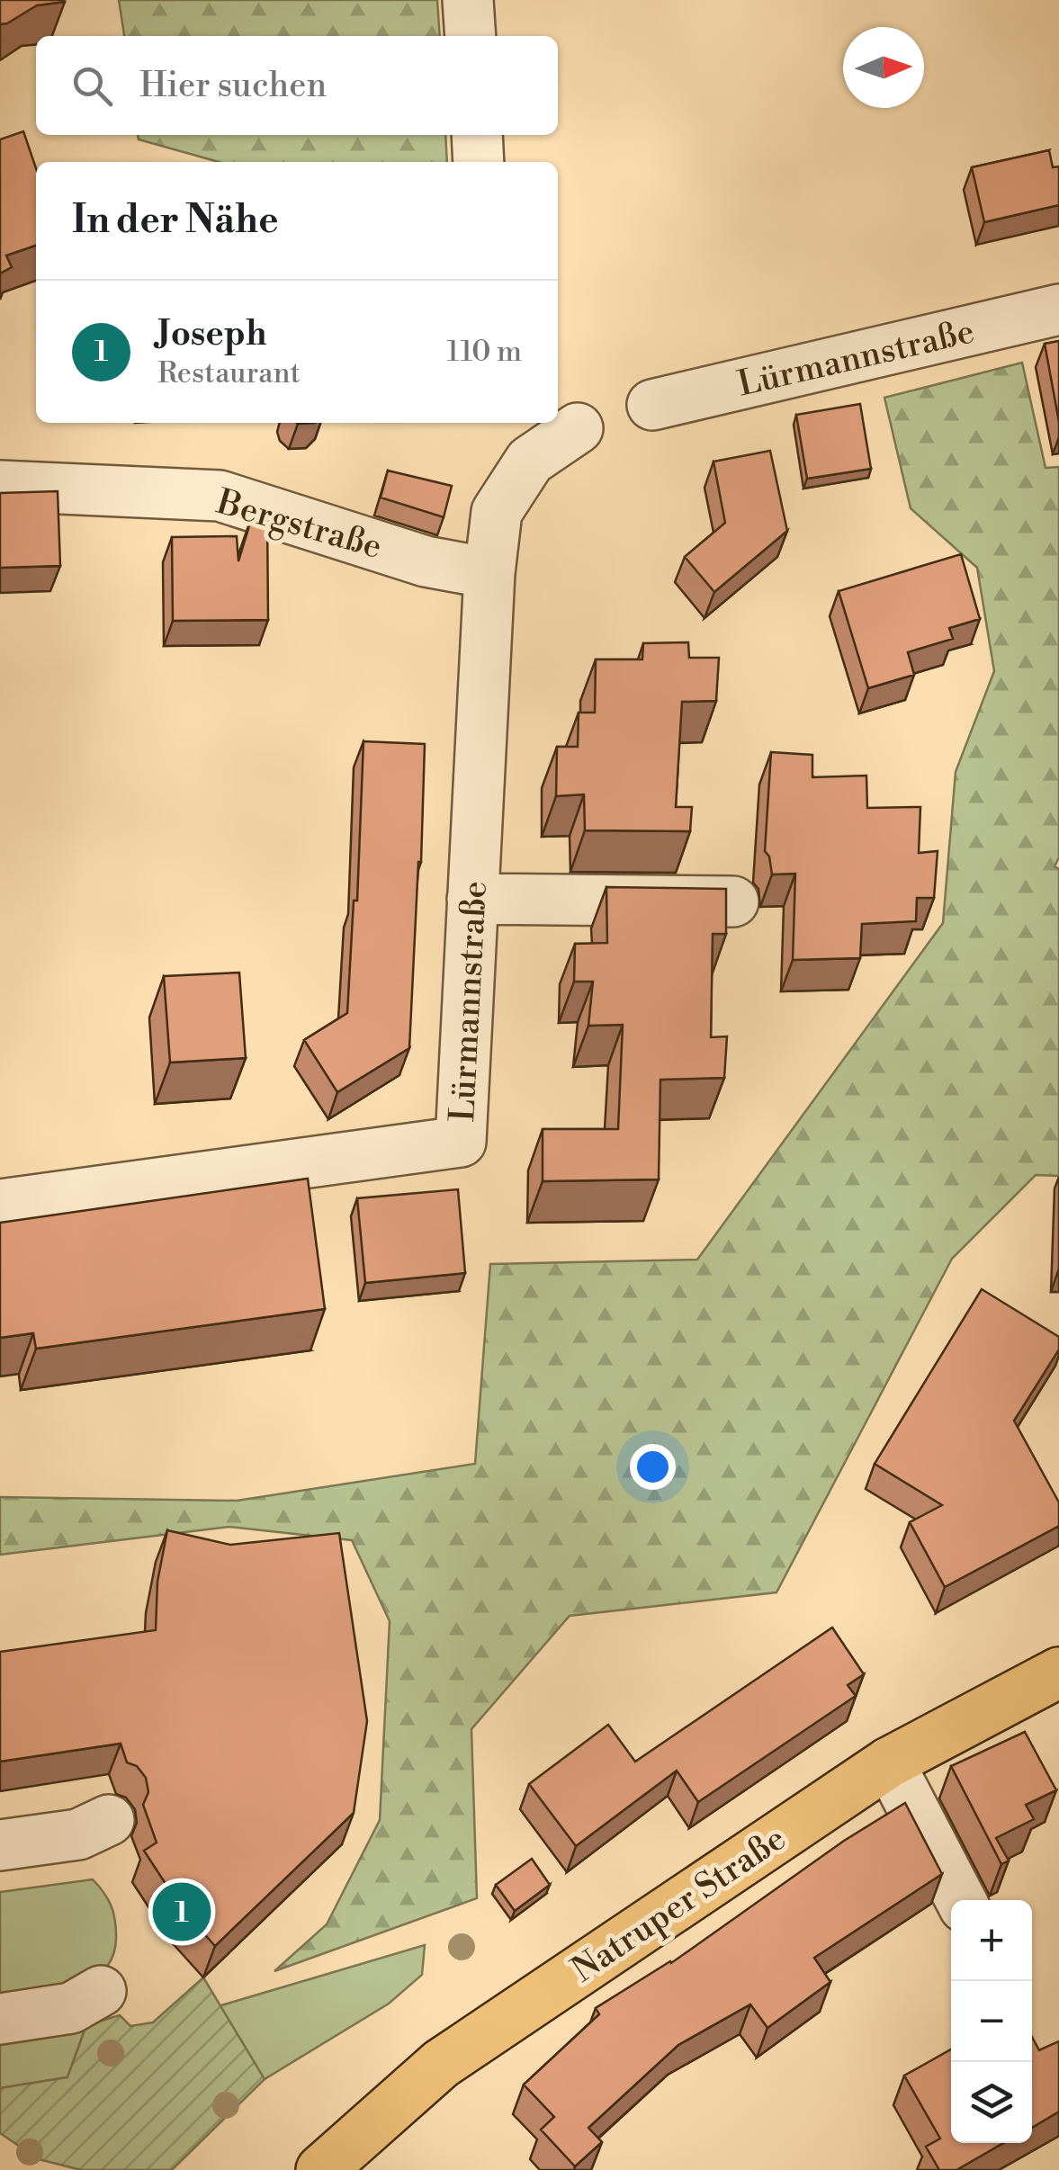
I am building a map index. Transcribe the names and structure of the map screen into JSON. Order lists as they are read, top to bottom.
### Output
{
  "streets": {
    "main road": ["Natruper Straße"],
    "street": ["Lürmannstraße", "Bergstraße"]
  },
  "crossings": [
    ["Lürmannstraße", "Bergstraße"]
  ],
  "north": "right",
  "page": {
    "search": "Hier suchen",
    "heading": "In der Nähe",
    "list": [
      {
        "mark": "1",
        "name": "Joseph",
        "note": "Restaurant",
        "value": "110 m"
      }
    ],
    "pins": "1",
    "map_buttons": ["+", "−"]
  }
}
